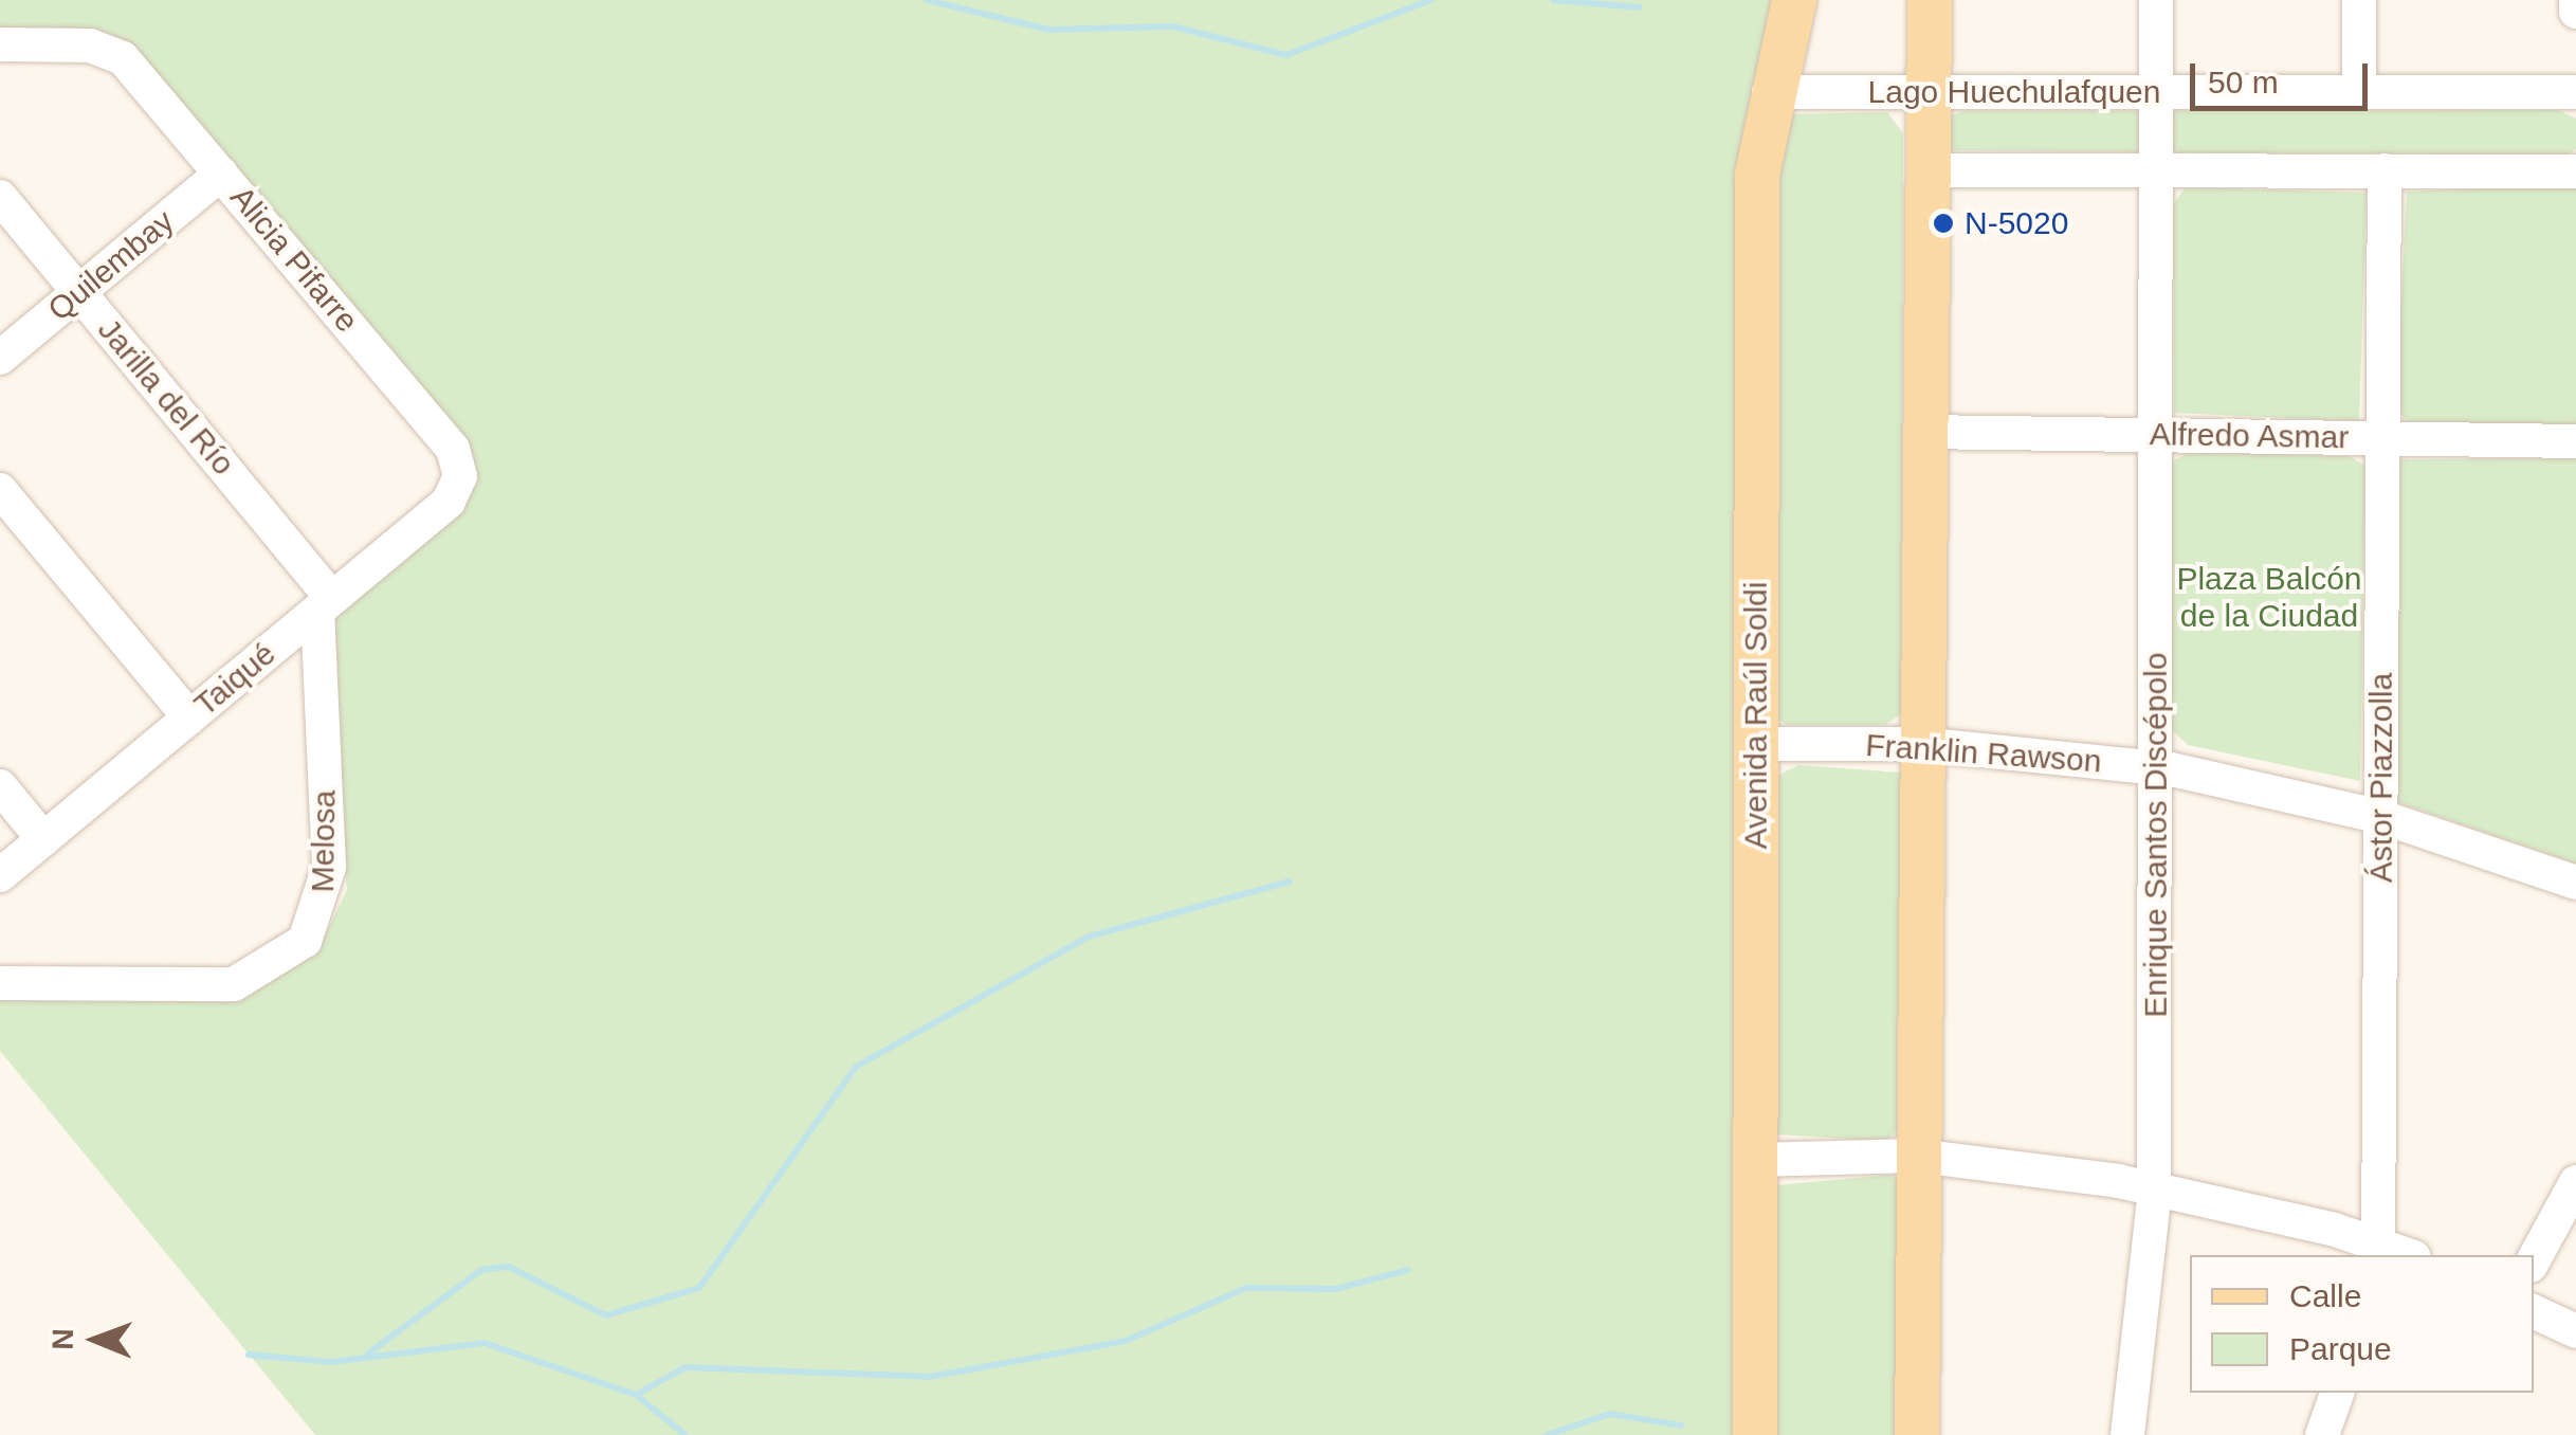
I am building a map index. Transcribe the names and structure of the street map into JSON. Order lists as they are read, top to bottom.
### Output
{
  "streets": {
    "main road": ["Avenida Raúl Soldi"],
    "street": [
      "Lago Huechulafquen",
      "Alicia Pifarre",
      "Quilembay",
      "Jarilla del Río",
      "Alfredo Asmar",
      "Taiqué",
      "Franklin Rawson",
      "Ástor Piazzolla",
      "Enrique Santos Discépolo",
      "Melosa"
    ]
  },
  "crossings": [
    ["Lago Huechulafquen", "Avenida Raúl Soldi"],
    ["Lago Huechulafquen", "Enrique Santos Discépolo"],
    ["Alicia Pifarre", "Quilembay"],
    ["Alicia Pifarre", "Taiqué"],
    ["Quilembay", "Jarilla del Río"],
    ["Jarilla del Río", "Taiqué"],
    ["Jarilla del Río", "Melosa"],
    ["Alfredo Asmar", "Ástor Piazzolla"],
    ["Alfredo Asmar", "Enrique Santos Discépolo"],
    ["Taiqué", "Melosa"],
    ["Avenida Raúl Soldi", "Franklin Rawson"],
    ["Franklin Rawson", "Ástor Piazzolla"],
    ["Franklin Rawson", "Enrique Santos Discépolo"]
  ],
  "parks": ["Plaza Balcón de la Ciudad"],
  "places": ["N-5020"],
  "legend": ["Calle", "Parque"],
  "scale_bar": "50 m",
  "north": "left"
}
